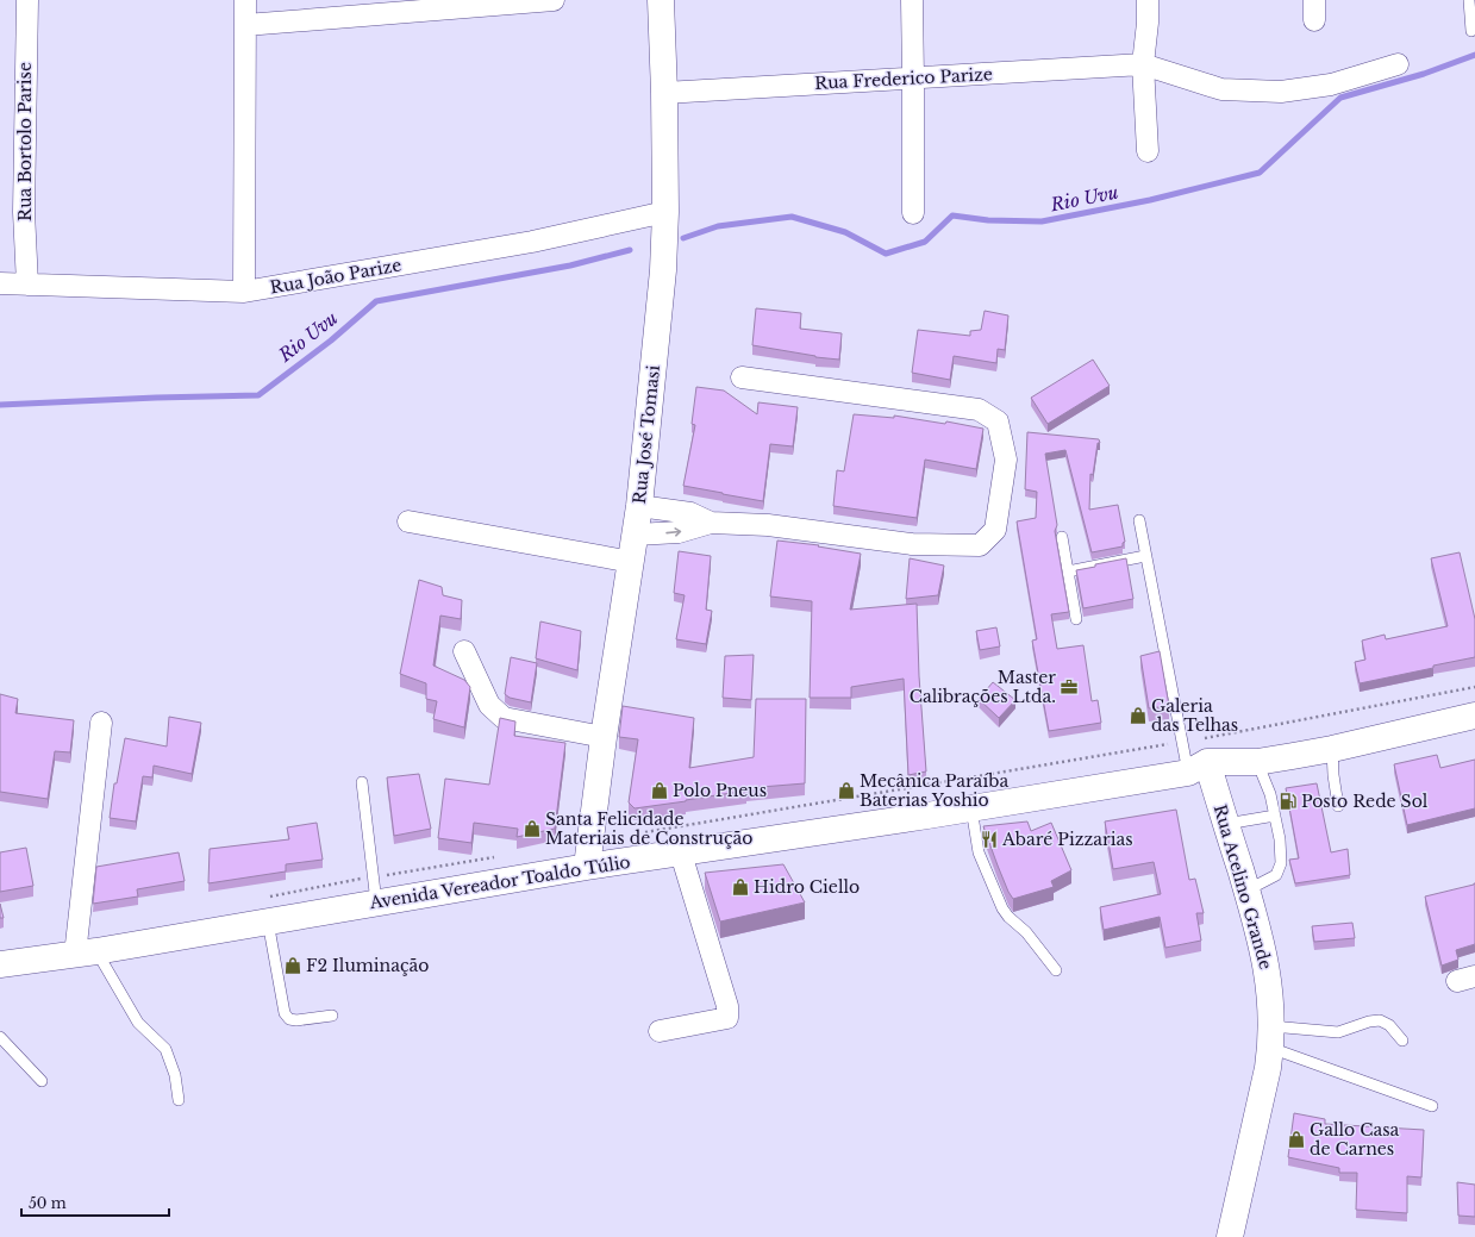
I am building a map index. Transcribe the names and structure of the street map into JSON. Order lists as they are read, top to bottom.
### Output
{
  "streets": {
    "main road": ["Rua José Tomasi", "Avenida Vereador Toaldo Túlio", "Rua Acelino Grande"],
    "street": ["Rua Frederico Parize", "Rua Bortolo Parise", "Rua João Parize"]
  },
  "crossings": [
    ["Rua Frederico Parize", "Rua José Tomasi"],
    ["Rua Bortolo Parise", "Rua João Parize"],
    ["Rua João Parize", "Rua José Tomasi"],
    ["Rua José Tomasi", "Avenida Vereador Toaldo Túlio"],
    ["Avenida Vereador Toaldo Túlio", "Rua Acelino Grande"]
  ],
  "water": ["Rio Uvu"],
  "places": {
    "office": ["Master Calibrações Ltda."],
    "shop": [
      "Galeria das Telhas",
      "Polo Pneus",
      "Mecânica Paraíba Baterias Yoshio",
      "Santa Felicidade Materiais de Construção",
      "Hidro Ciello",
      "F2 Iluminação",
      "Gallo Casa de Carnes"
    ],
    "fuel station": ["Posto Rede Sol"],
    "restaurant": ["Abaré Pizzarias"]
  },
  "scale_bar": "50 m"
}
